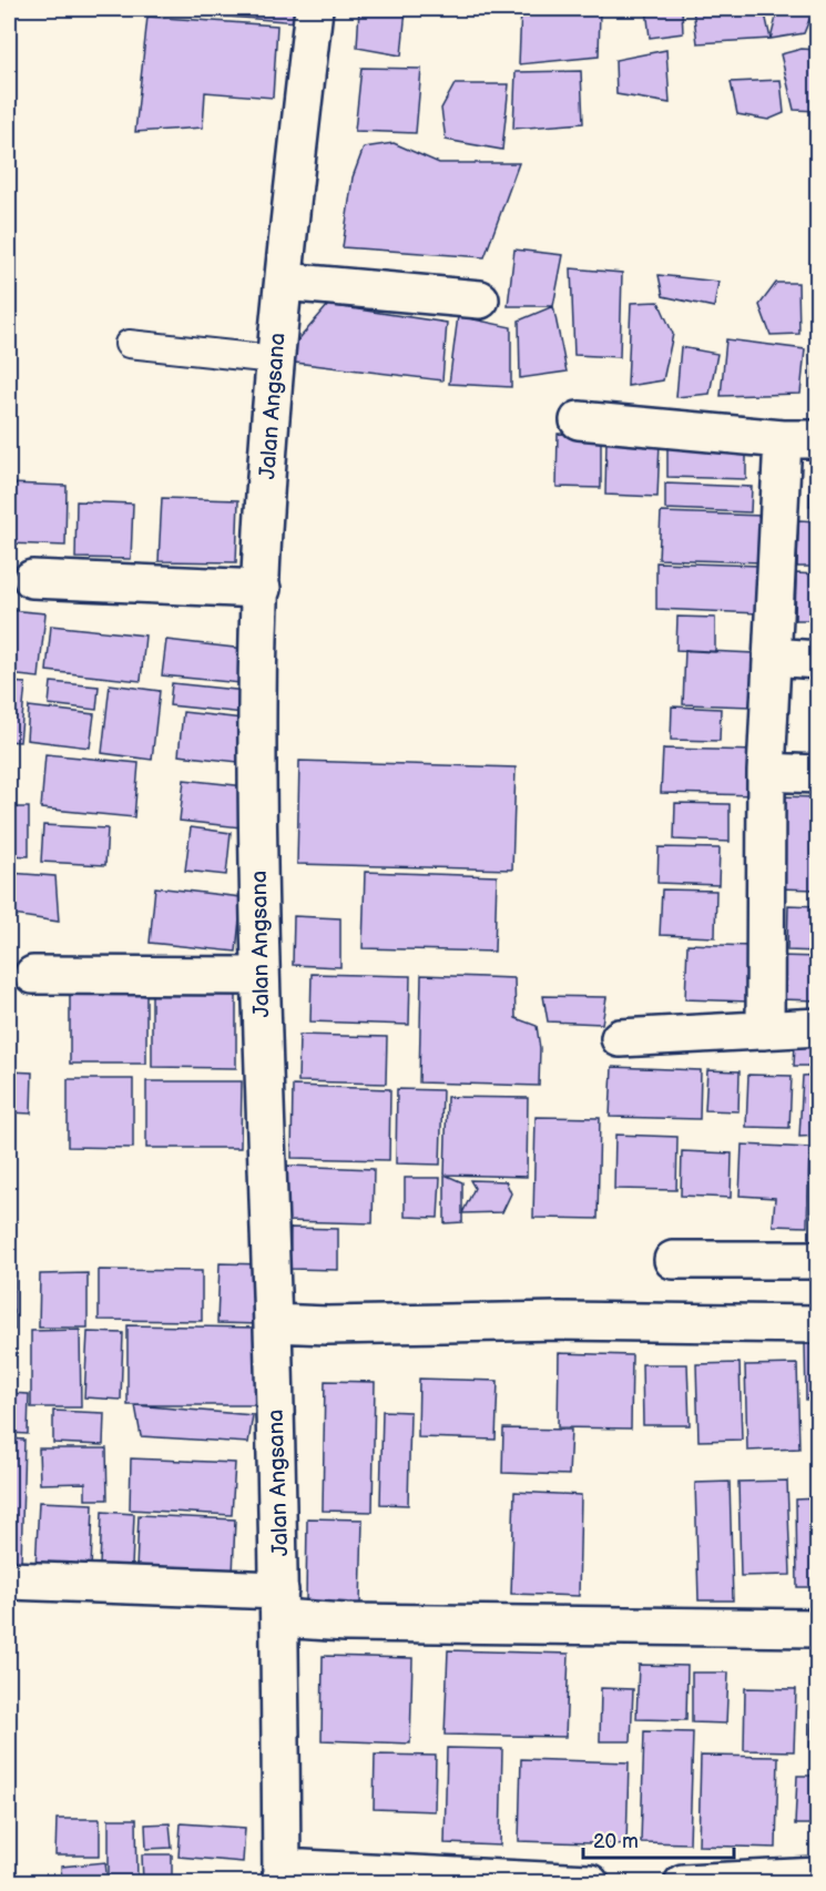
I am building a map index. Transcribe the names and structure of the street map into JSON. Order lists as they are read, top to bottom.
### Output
{
  "streets": {
    "street": ["Jalan Angsana"]
  },
  "scale_bar": "20 m"
}
